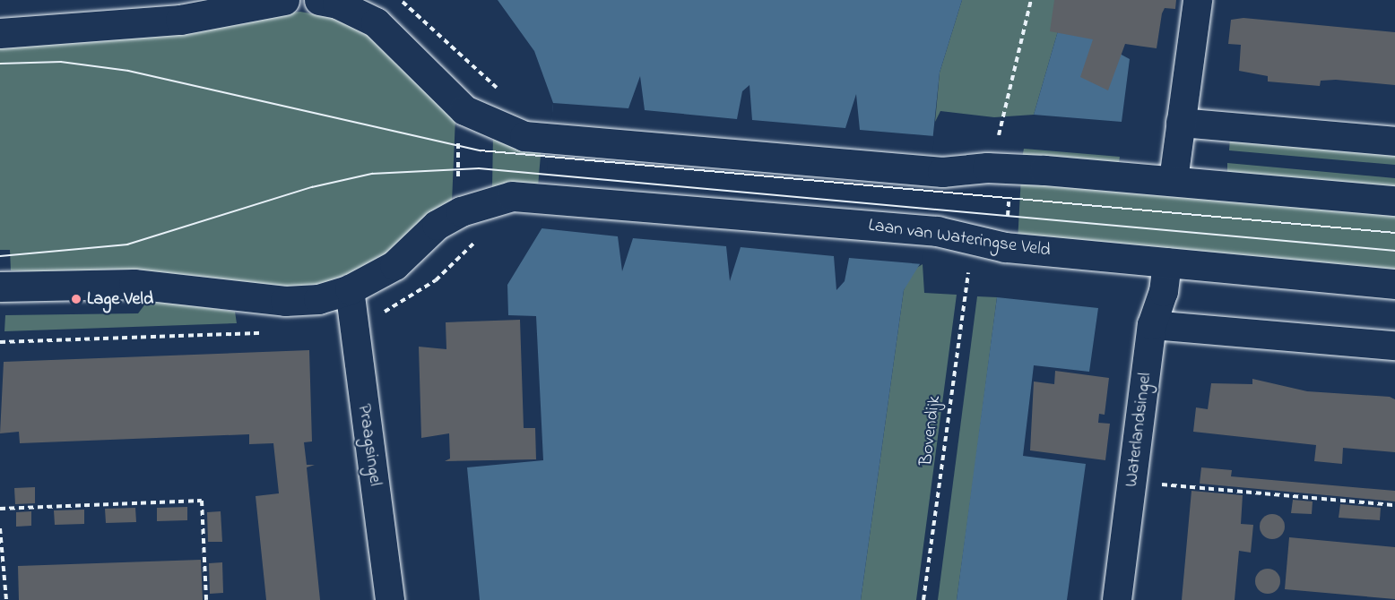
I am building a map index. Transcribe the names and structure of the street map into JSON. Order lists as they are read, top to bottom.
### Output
{
  "streets": {
    "street": ["Laan van Wateringse Veld", "Waterlandsingel", "Praagsingel"],
    "path": ["Bovendijk"]
  },
  "crossings": [
    ["Laan van Wateringse Veld", "Waterlandsingel"],
    ["Laan van Wateringse Veld", "Praagsingel"]
  ],
  "places": ["Lage Veld"]
}
